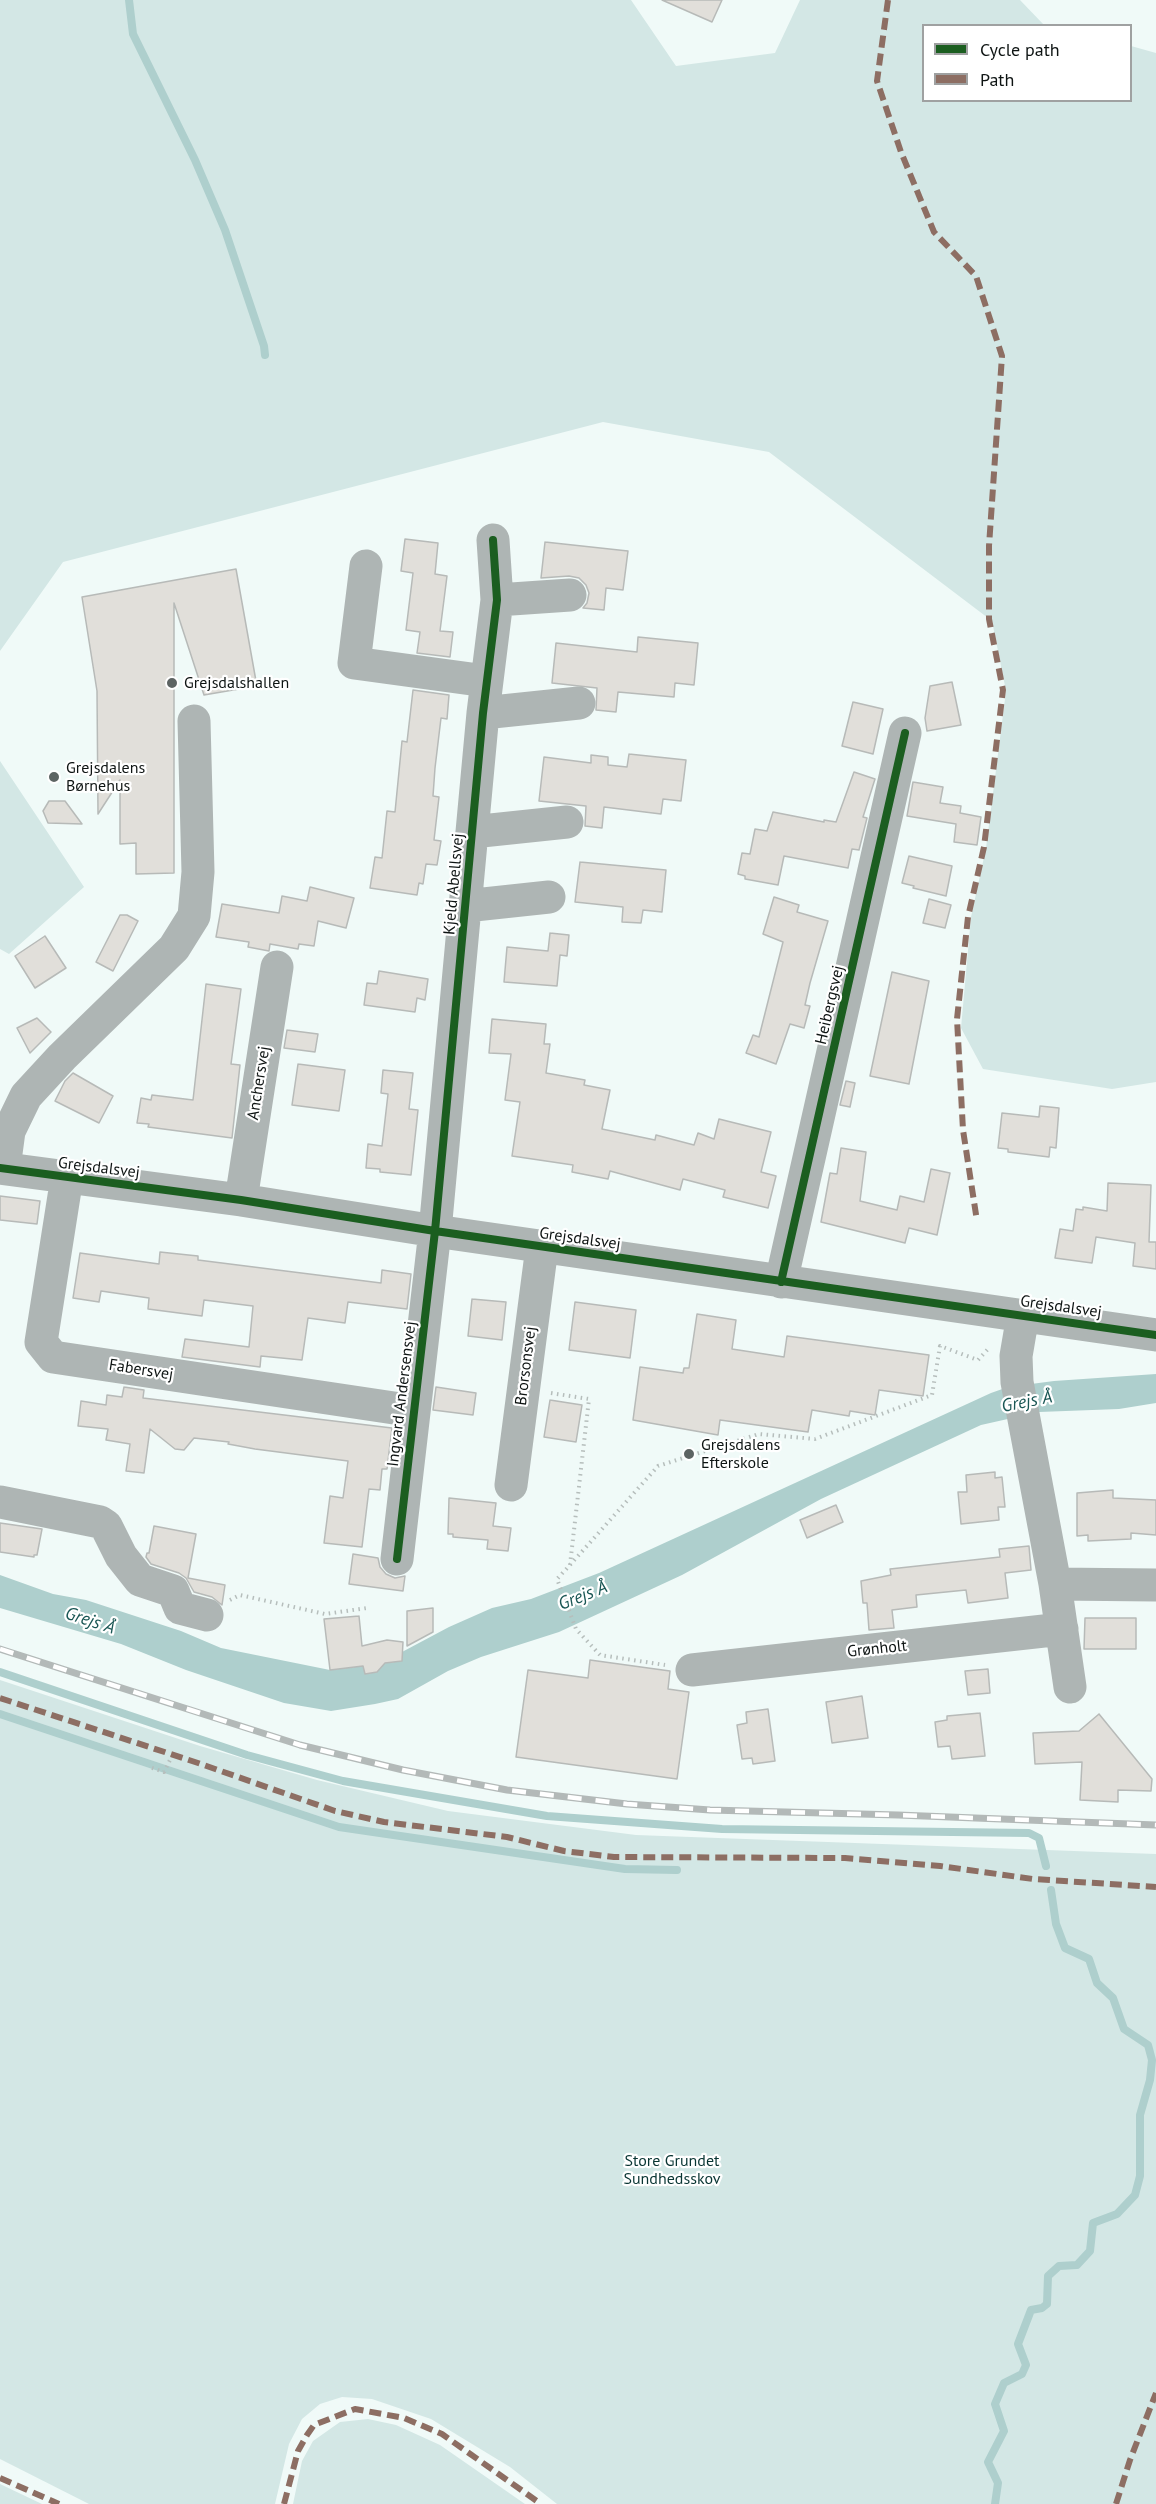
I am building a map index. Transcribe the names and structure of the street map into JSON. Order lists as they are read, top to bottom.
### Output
{
  "streets": {
    "street": [
      "Kjeld Abellsvej",
      "Heibergsvej",
      "Anchersvej",
      "Grejsdalsvej",
      "Brorsonsvej",
      "Fabersvej",
      "Ingvard Andersensvej",
      "Grønholt"
    ]
  },
  "crossings": [
    ["Kjeld Abellsvej", "Grejsdalsvej"],
    ["Kjeld Abellsvej", "Ingvard Andersensvej"],
    ["Heibergsvej", "Grejsdalsvej"],
    ["Anchersvej", "Grejsdalsvej"],
    ["Grejsdalsvej", "Brorsonsvej"],
    ["Grejsdalsvej", "Fabersvej"],
    ["Grejsdalsvej", "Ingvard Andersensvej"],
    ["Fabersvej", "Ingvard Andersensvej"]
  ],
  "water": ["Grejs Å"],
  "parks": ["Store Grundet Sundhedsskov"],
  "places": ["Grejsdalshallen", "Grejsdalens Børnehus", "Grejsdalens Efterskole"],
  "legend": ["Cycle path", "Path"]
}
